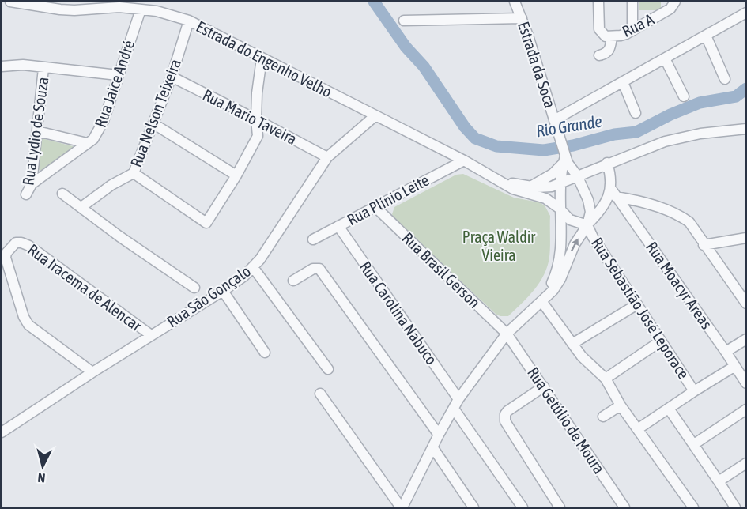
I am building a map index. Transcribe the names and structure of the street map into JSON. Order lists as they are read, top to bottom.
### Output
{
  "streets": {
    "street": [
      "Rua A",
      "Estrada do Engenho Velho",
      "Estrada da Soca",
      "Rua Jaice André",
      "Rua Nelson Teixeira",
      "Rua Mario Taveira",
      "Rua Lydio de Souza",
      "Rua Plínio Leite",
      "Rua Brasil Gerson",
      "Rua Moacyr Areas",
      "Rua Iracema de Alencar",
      "Rua São Gonçalo",
      "Rua Sebastião José Leporace",
      "Rua Carolina Nabuco",
      "Rua Getúlio de Moura"
    ]
  },
  "crossings": [
    ["Estrada do Engenho Velho", "Estrada da Soca"],
    ["Estrada do Engenho Velho", "Rua Jaice André"],
    ["Estrada do Engenho Velho", "Rua Nelson Teixeira"],
    ["Estrada do Engenho Velho", "Rua Plínio Leite"],
    ["Estrada do Engenho Velho", "Rua São Gonçalo"],
    ["Estrada do Engenho Velho", "Rua Sebastião José Leporace"],
    ["Estrada da Soca", "Rua Sebastião José Leporace"],
    ["Rua Jaice André", "Rua Lydio de Souza"],
    ["Rua Nelson Teixeira", "Rua Mario Taveira"],
    ["Rua Mario Taveira", "Rua São Gonçalo"],
    ["Rua Plínio Leite", "Rua Brasil Gerson"],
    ["Rua Plínio Leite", "Rua Carolina Nabuco"],
    ["Rua Brasil Gerson", "Rua Getúlio de Moura"],
    ["Rua Iracema de Alencar", "Rua São Gonçalo"]
  ],
  "water": ["Rio Grande"],
  "parks": ["Praça Waldir Vieira"],
  "north": "bottom"
}
